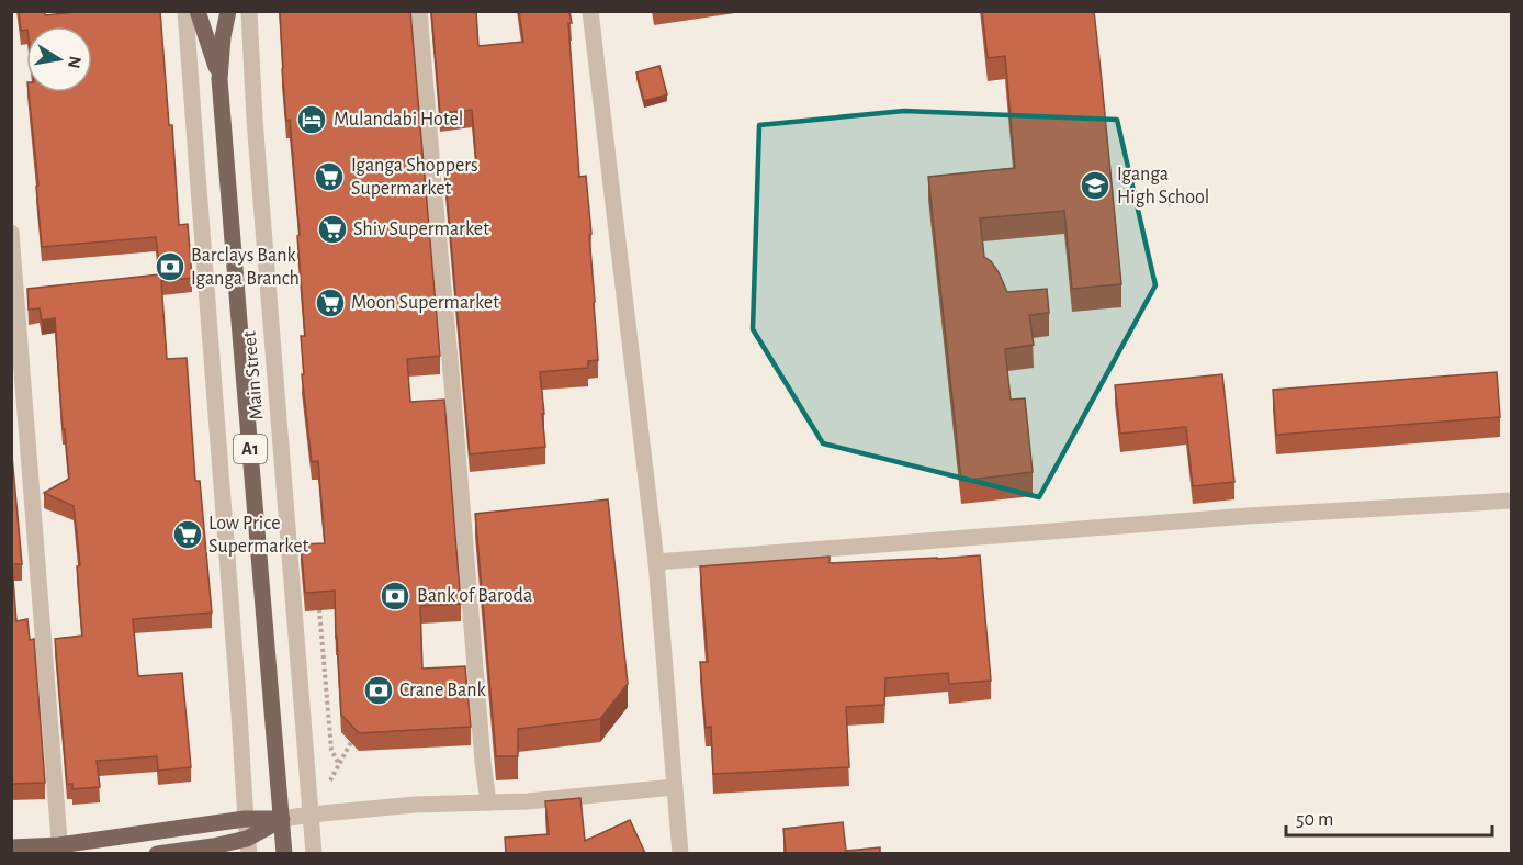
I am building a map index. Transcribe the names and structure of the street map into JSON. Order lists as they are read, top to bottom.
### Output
{
  "streets": {
    "main road": ["Main Street", "A1"]
  },
  "places": {
    "hotel": ["Mulandabi Hotel"],
    "supermarket": [
      "Iganga Shoppers Supermarket",
      "Shiv Supermarket",
      "Moon Supermarket",
      "Low Price Supermarket"
    ],
    "school or university": ["Iganga High School"],
    "bank": ["Barclays Bank Iganga Branch", "Bank of Baroda", "Crane Bank"]
  },
  "scale_bar": "50 m",
  "north": "right"
}
